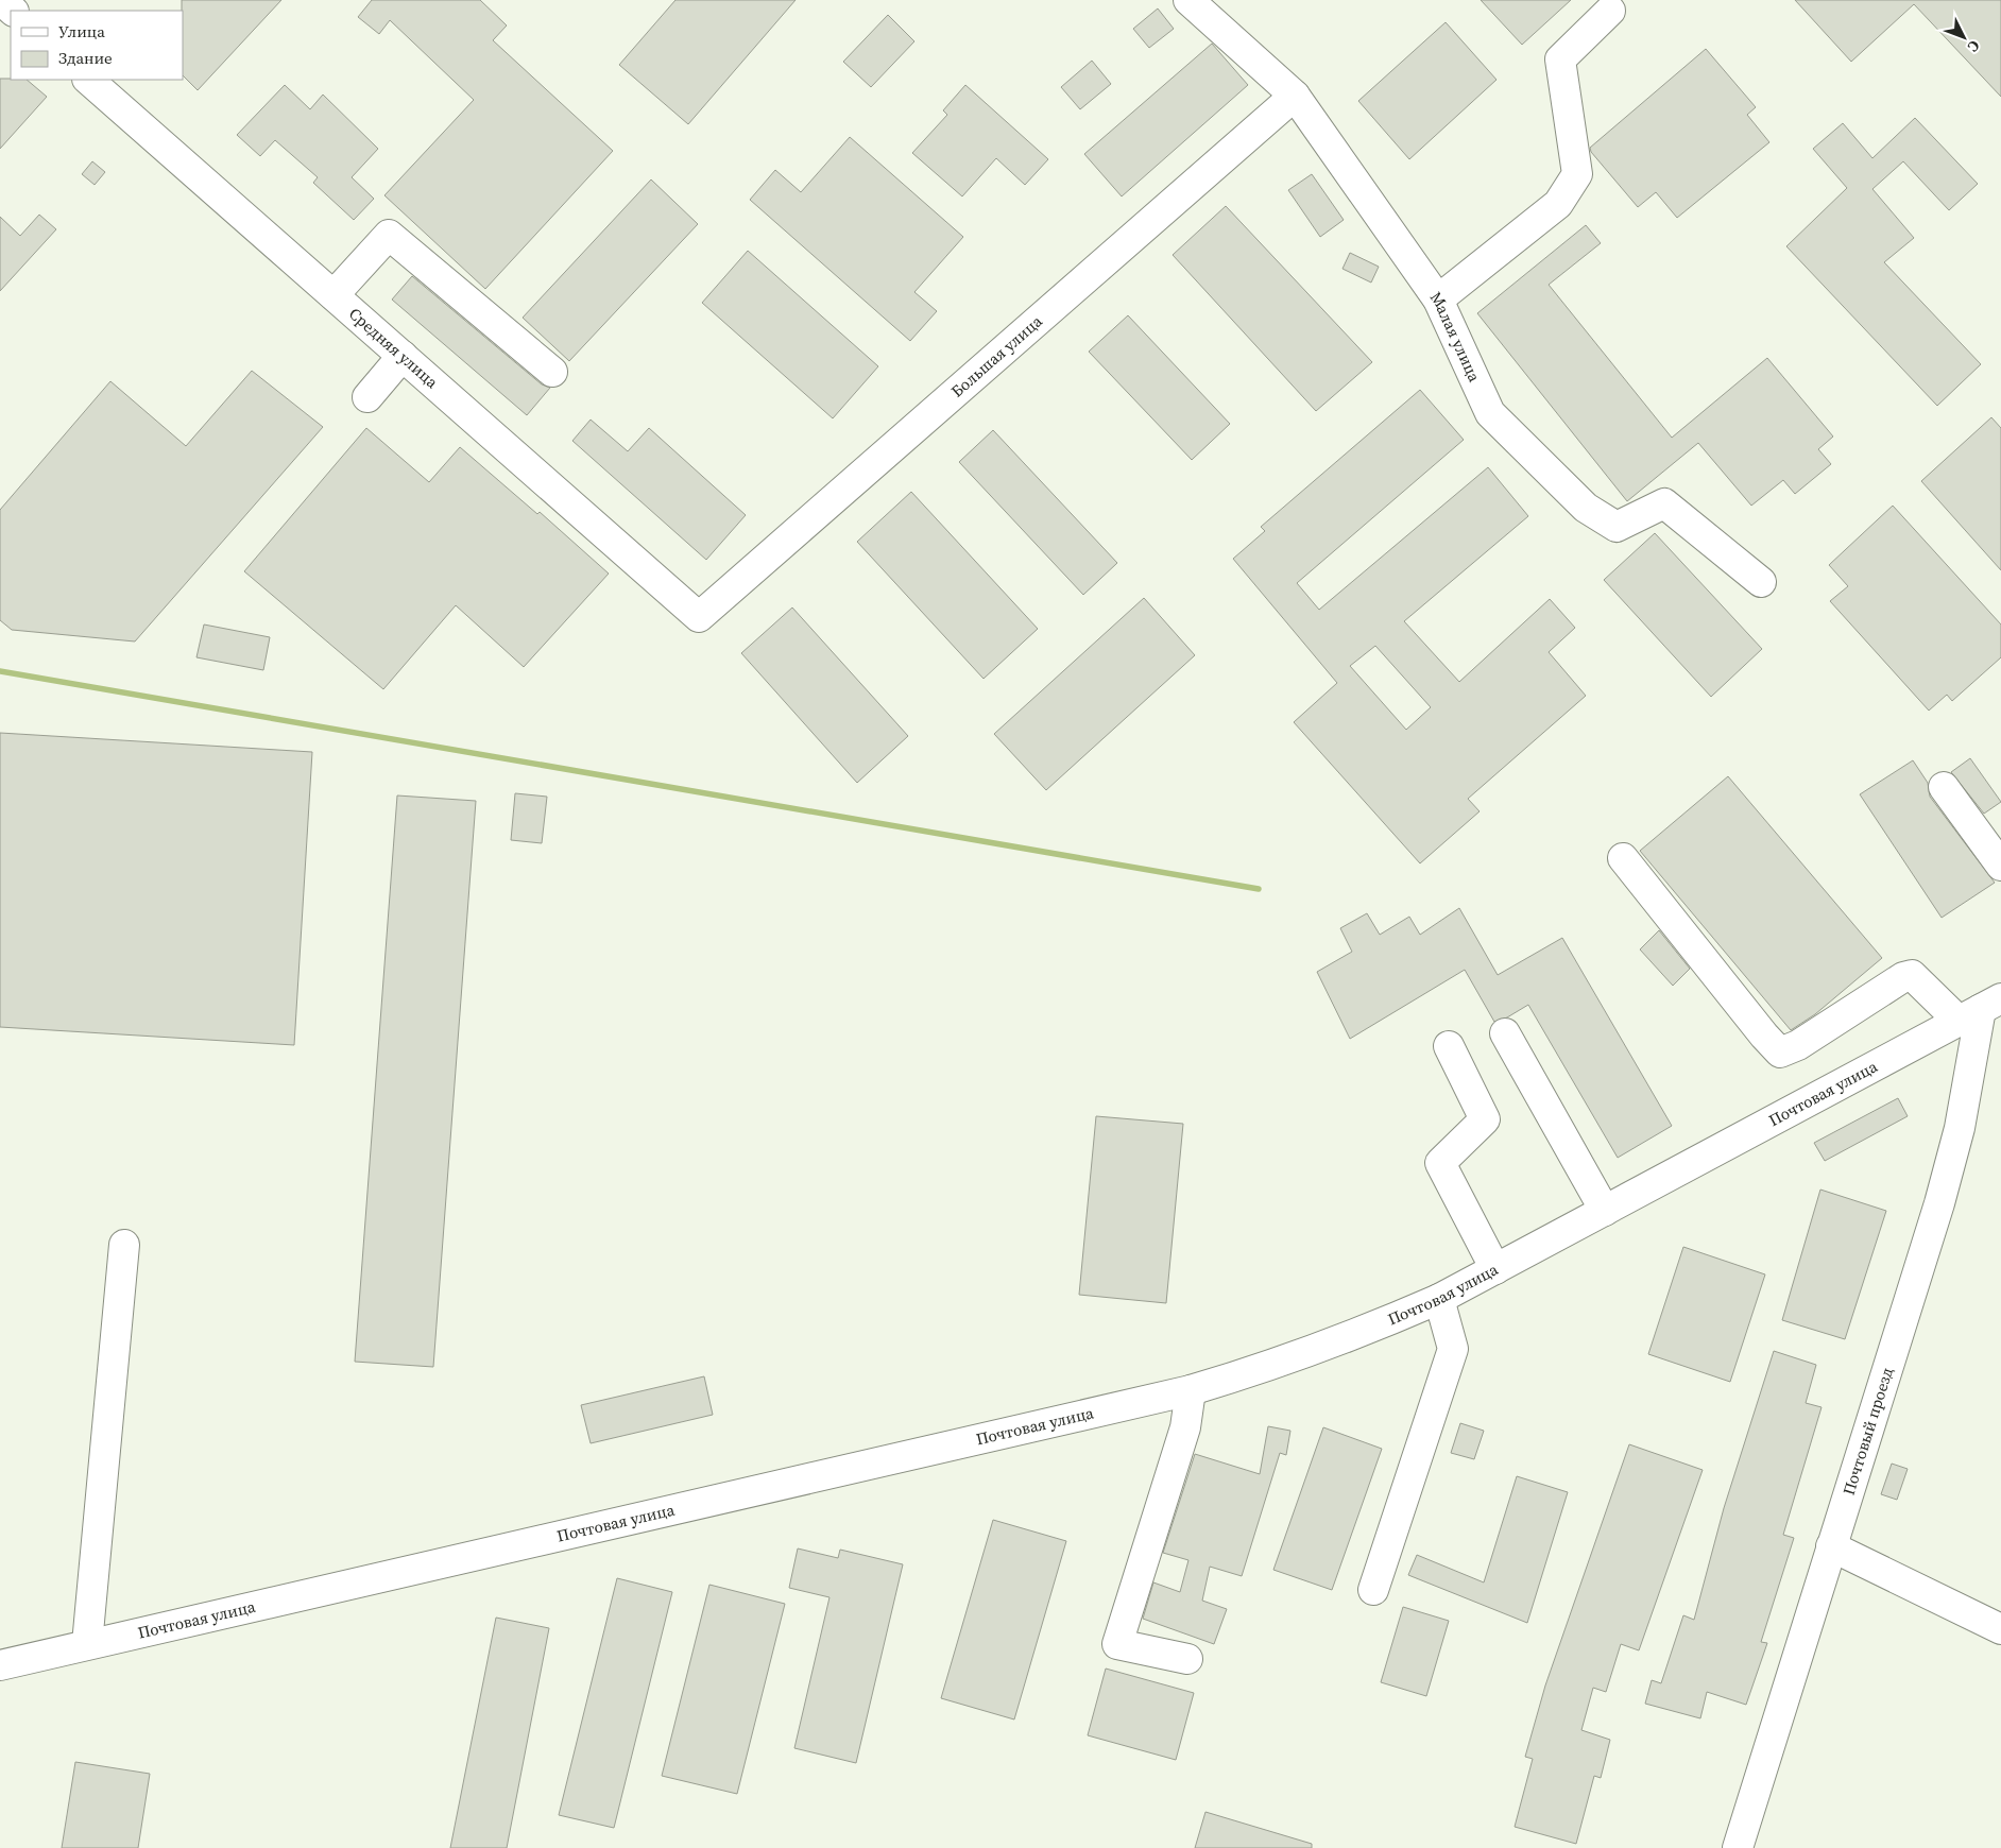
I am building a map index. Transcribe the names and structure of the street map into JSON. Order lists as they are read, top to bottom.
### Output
{
  "streets": {
    "street": [
      "Малая улица",
      "Средняя улица",
      "Большая улица",
      "Почтовая улица",
      "Почтовый проезд"
    ]
  },
  "crossings": [
    ["Малая улица", "Большая улица"],
    ["Средняя улица", "Большая улица"],
    ["Почтовая улица", "Почтовый проезд"]
  ],
  "legend": ["Улица", "Здание"],
  "north": "bottom right"
}
